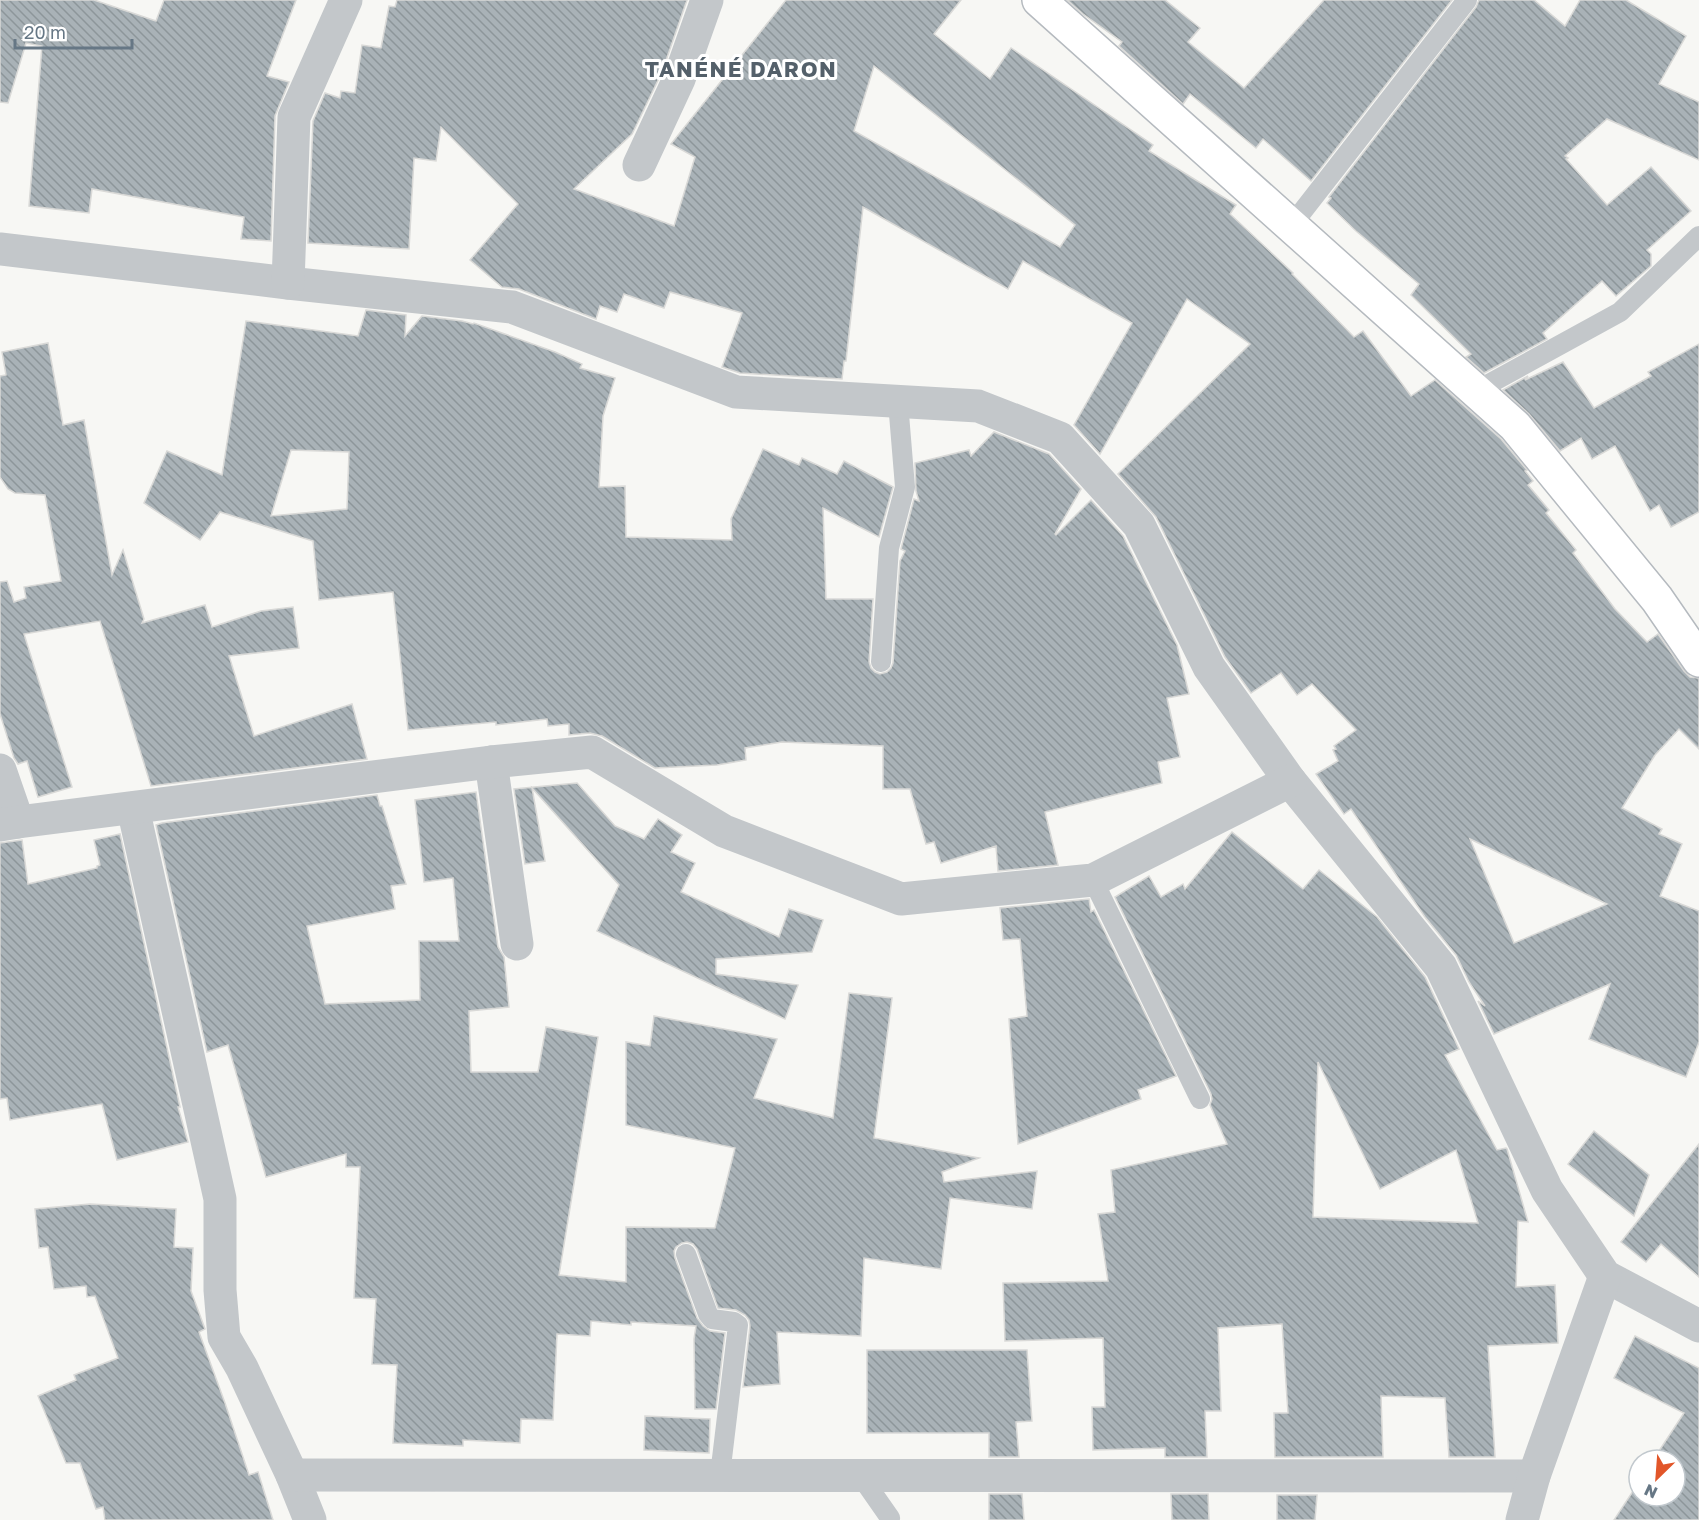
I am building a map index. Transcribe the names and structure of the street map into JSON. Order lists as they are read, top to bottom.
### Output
{
  "districts": ["TANÉNÉ DARON"],
  "scale_bar": "20 m",
  "north": "bottom left"
}
